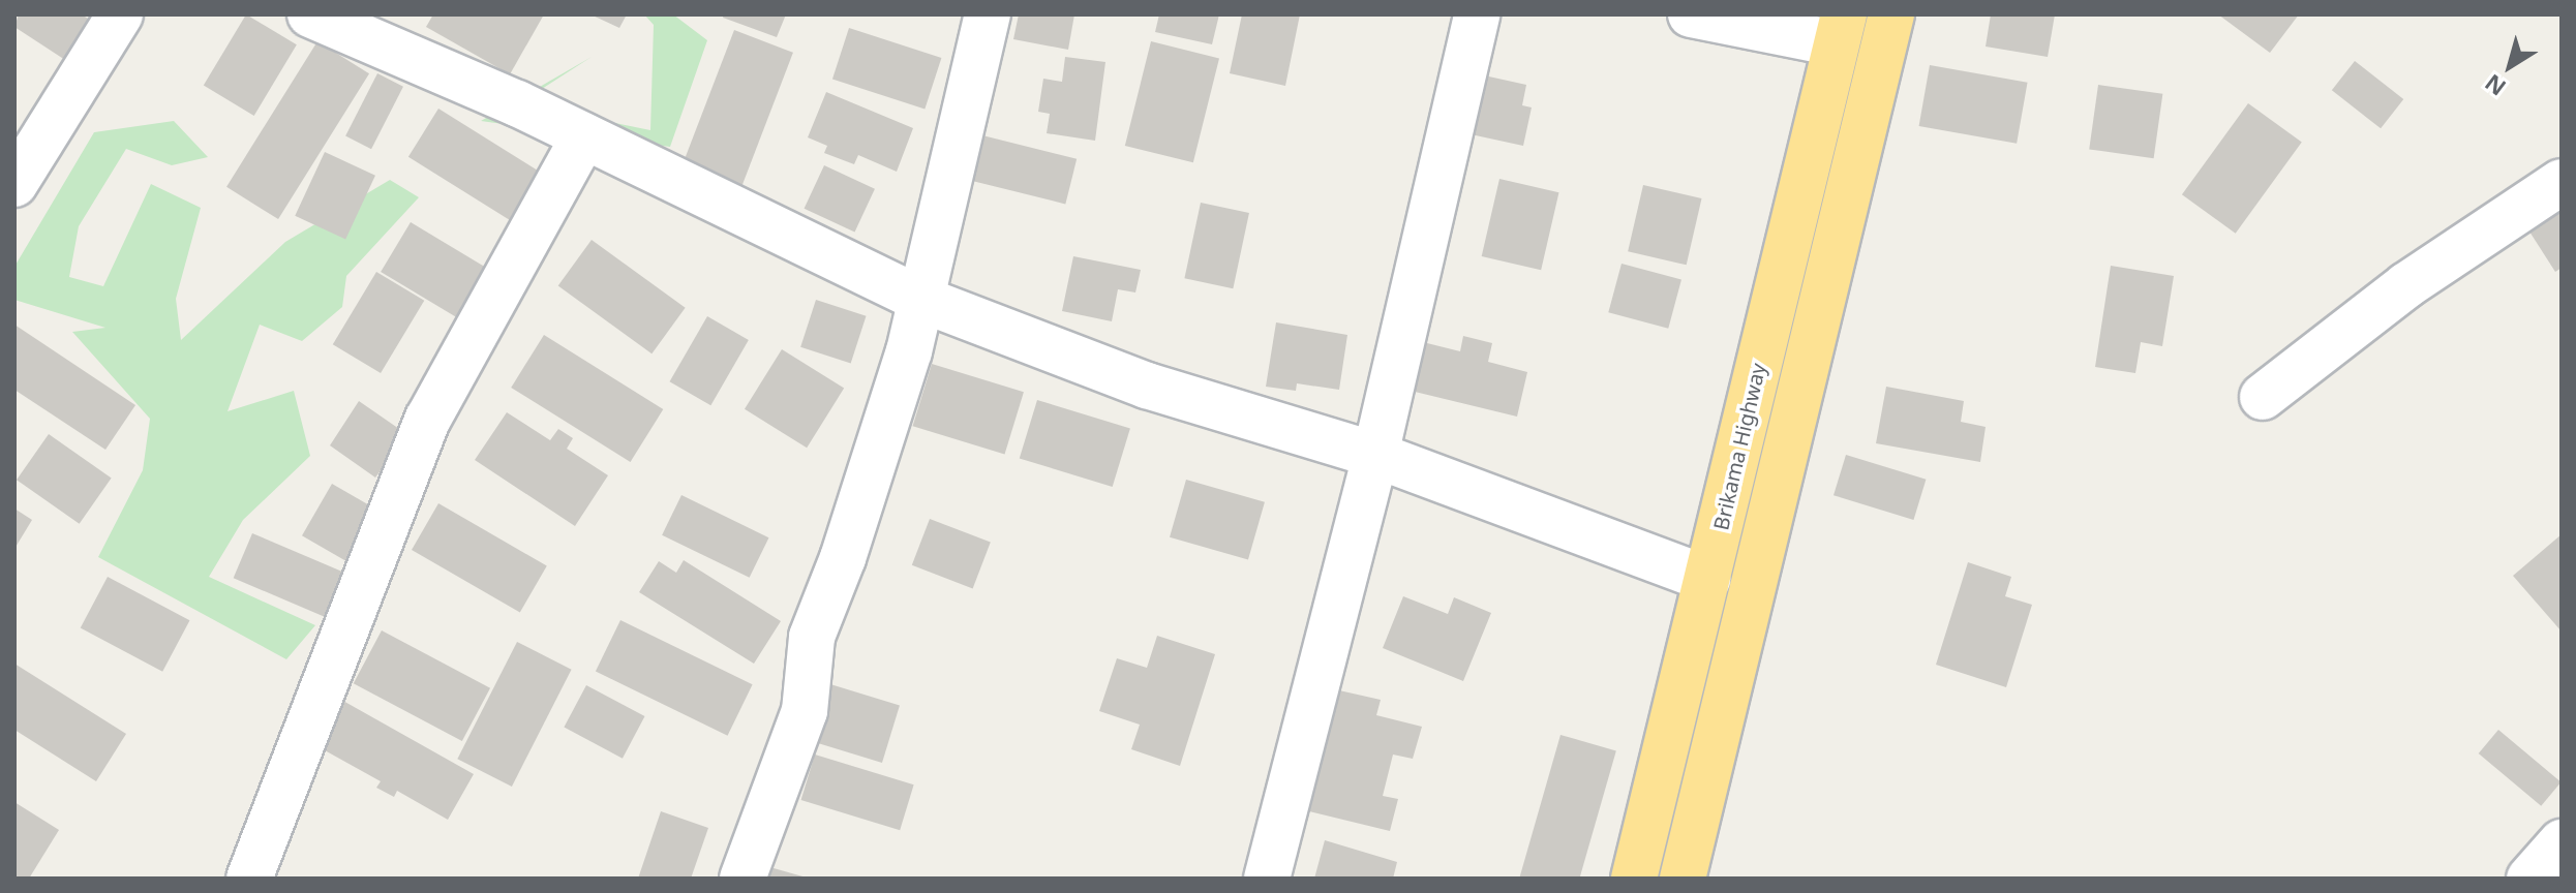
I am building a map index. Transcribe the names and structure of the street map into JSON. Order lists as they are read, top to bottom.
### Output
{
  "streets": {
    "highway": ["Brikama Highway"]
  },
  "north": "bottom left"
}
